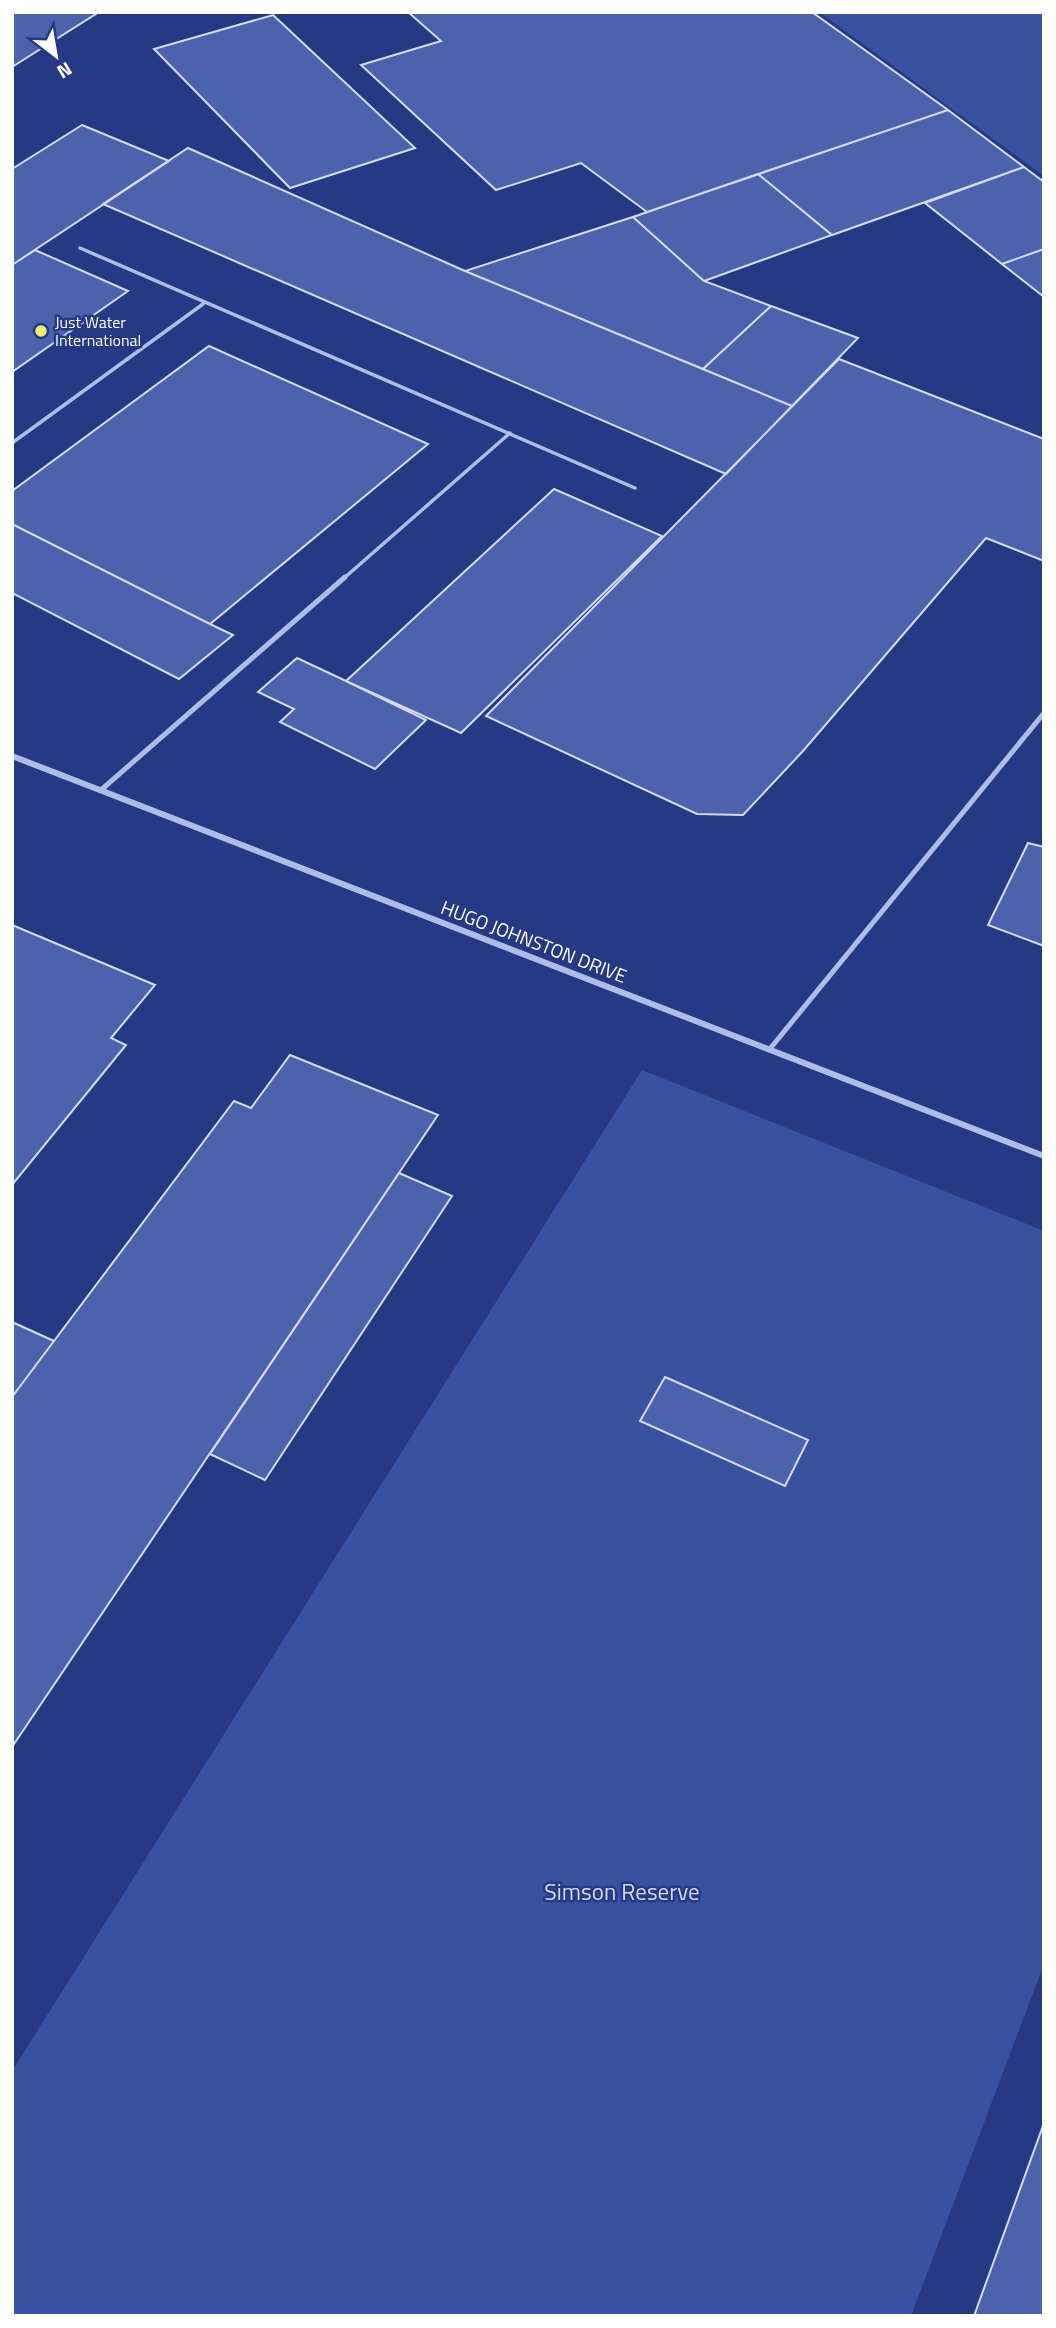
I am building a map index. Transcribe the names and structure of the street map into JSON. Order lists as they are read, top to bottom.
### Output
{
  "streets": {
    "street": ["HUGO JOHNSTON DRIVE"]
  },
  "parks": ["Simson Reserve"],
  "places": ["Just Water International"],
  "north": "bottom right"
}
